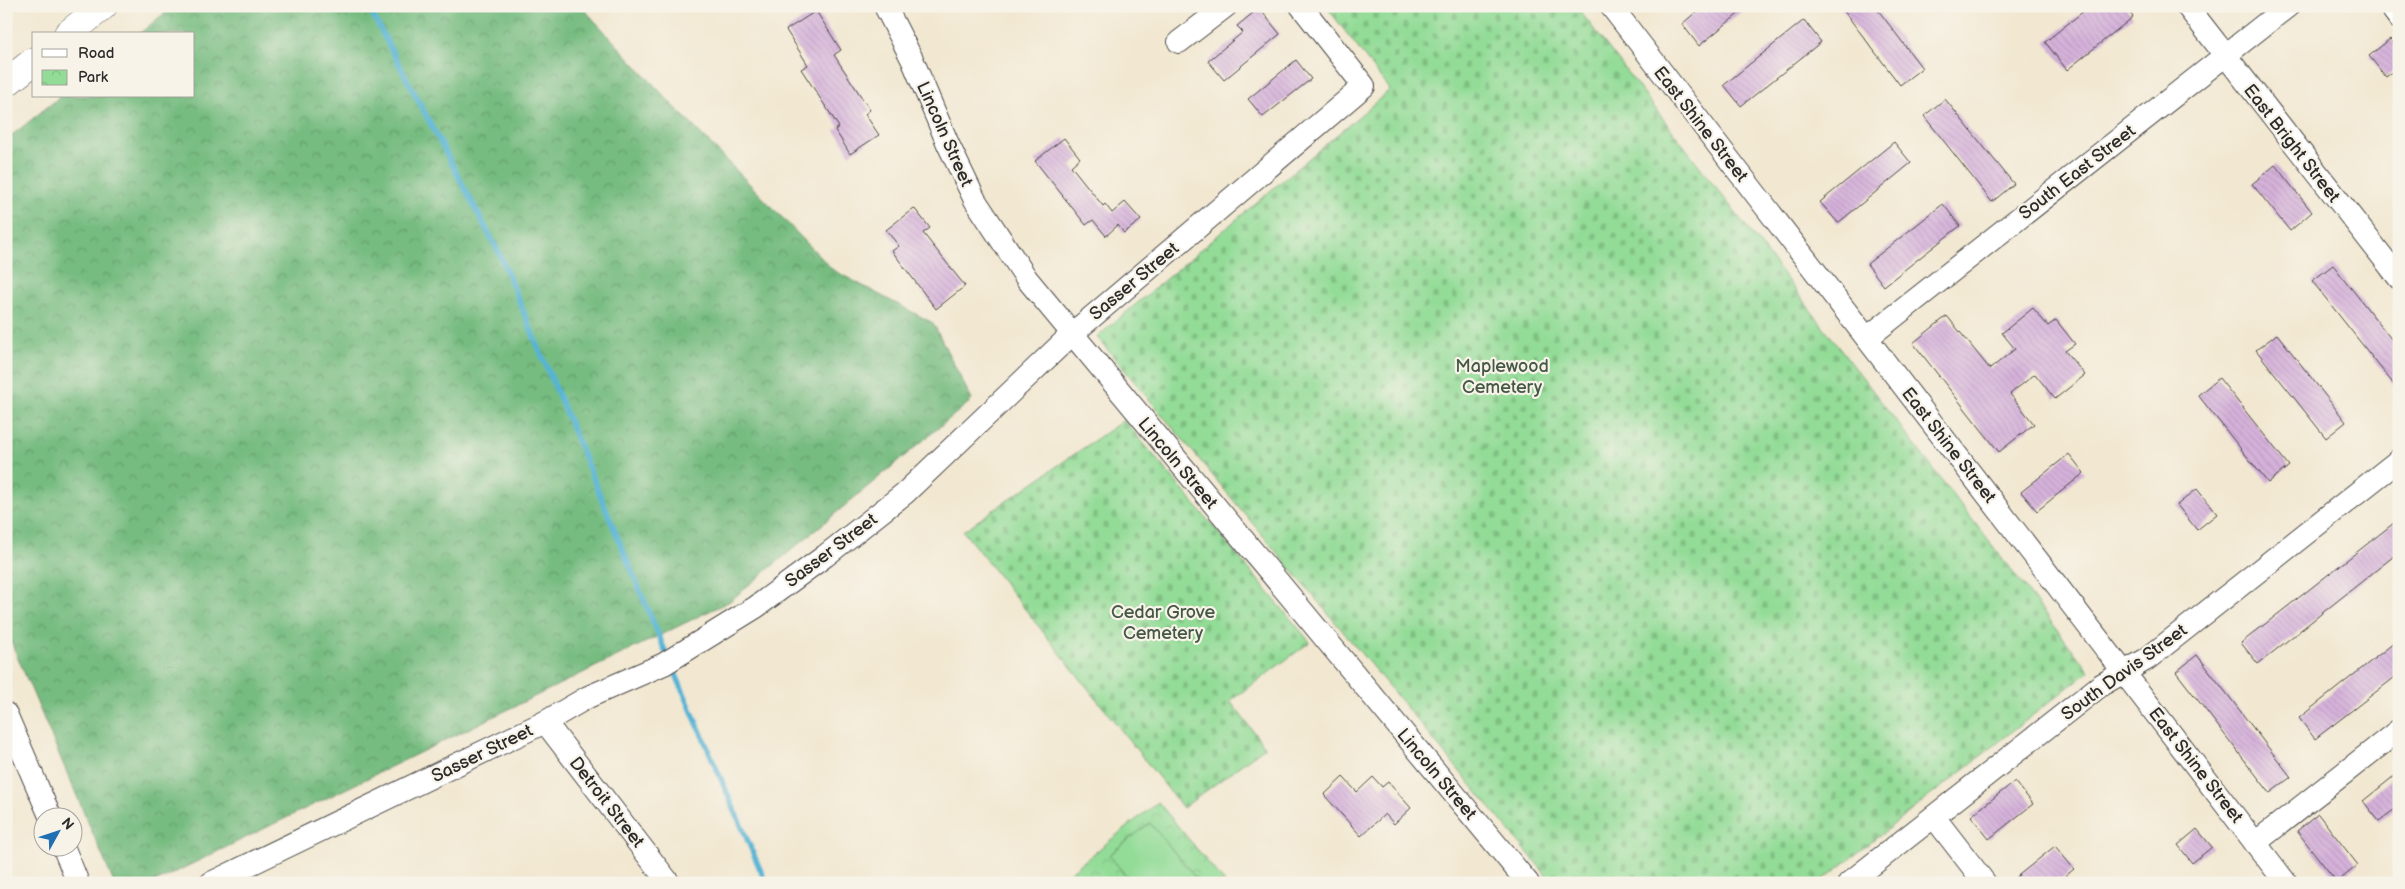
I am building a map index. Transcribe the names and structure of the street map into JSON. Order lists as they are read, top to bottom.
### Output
{
  "streets": {
    "street": [
      "East Shine Street",
      "Lincoln Street",
      "East Bright Street",
      "South East Street",
      "Sasser Street",
      "South Davis Street",
      "Detroit Street"
    ]
  },
  "crossings": [
    ["East Shine Street", "South East Street"],
    ["East Shine Street", "South Davis Street"],
    ["Lincoln Street", "Sasser Street"],
    ["East Bright Street", "South East Street"],
    ["Sasser Street", "Detroit Street"]
  ],
  "parks": ["Maplewood Cemetery", "Cedar Grove Cemetery"],
  "legend": ["Road", "Park"],
  "north": "top right"
}
